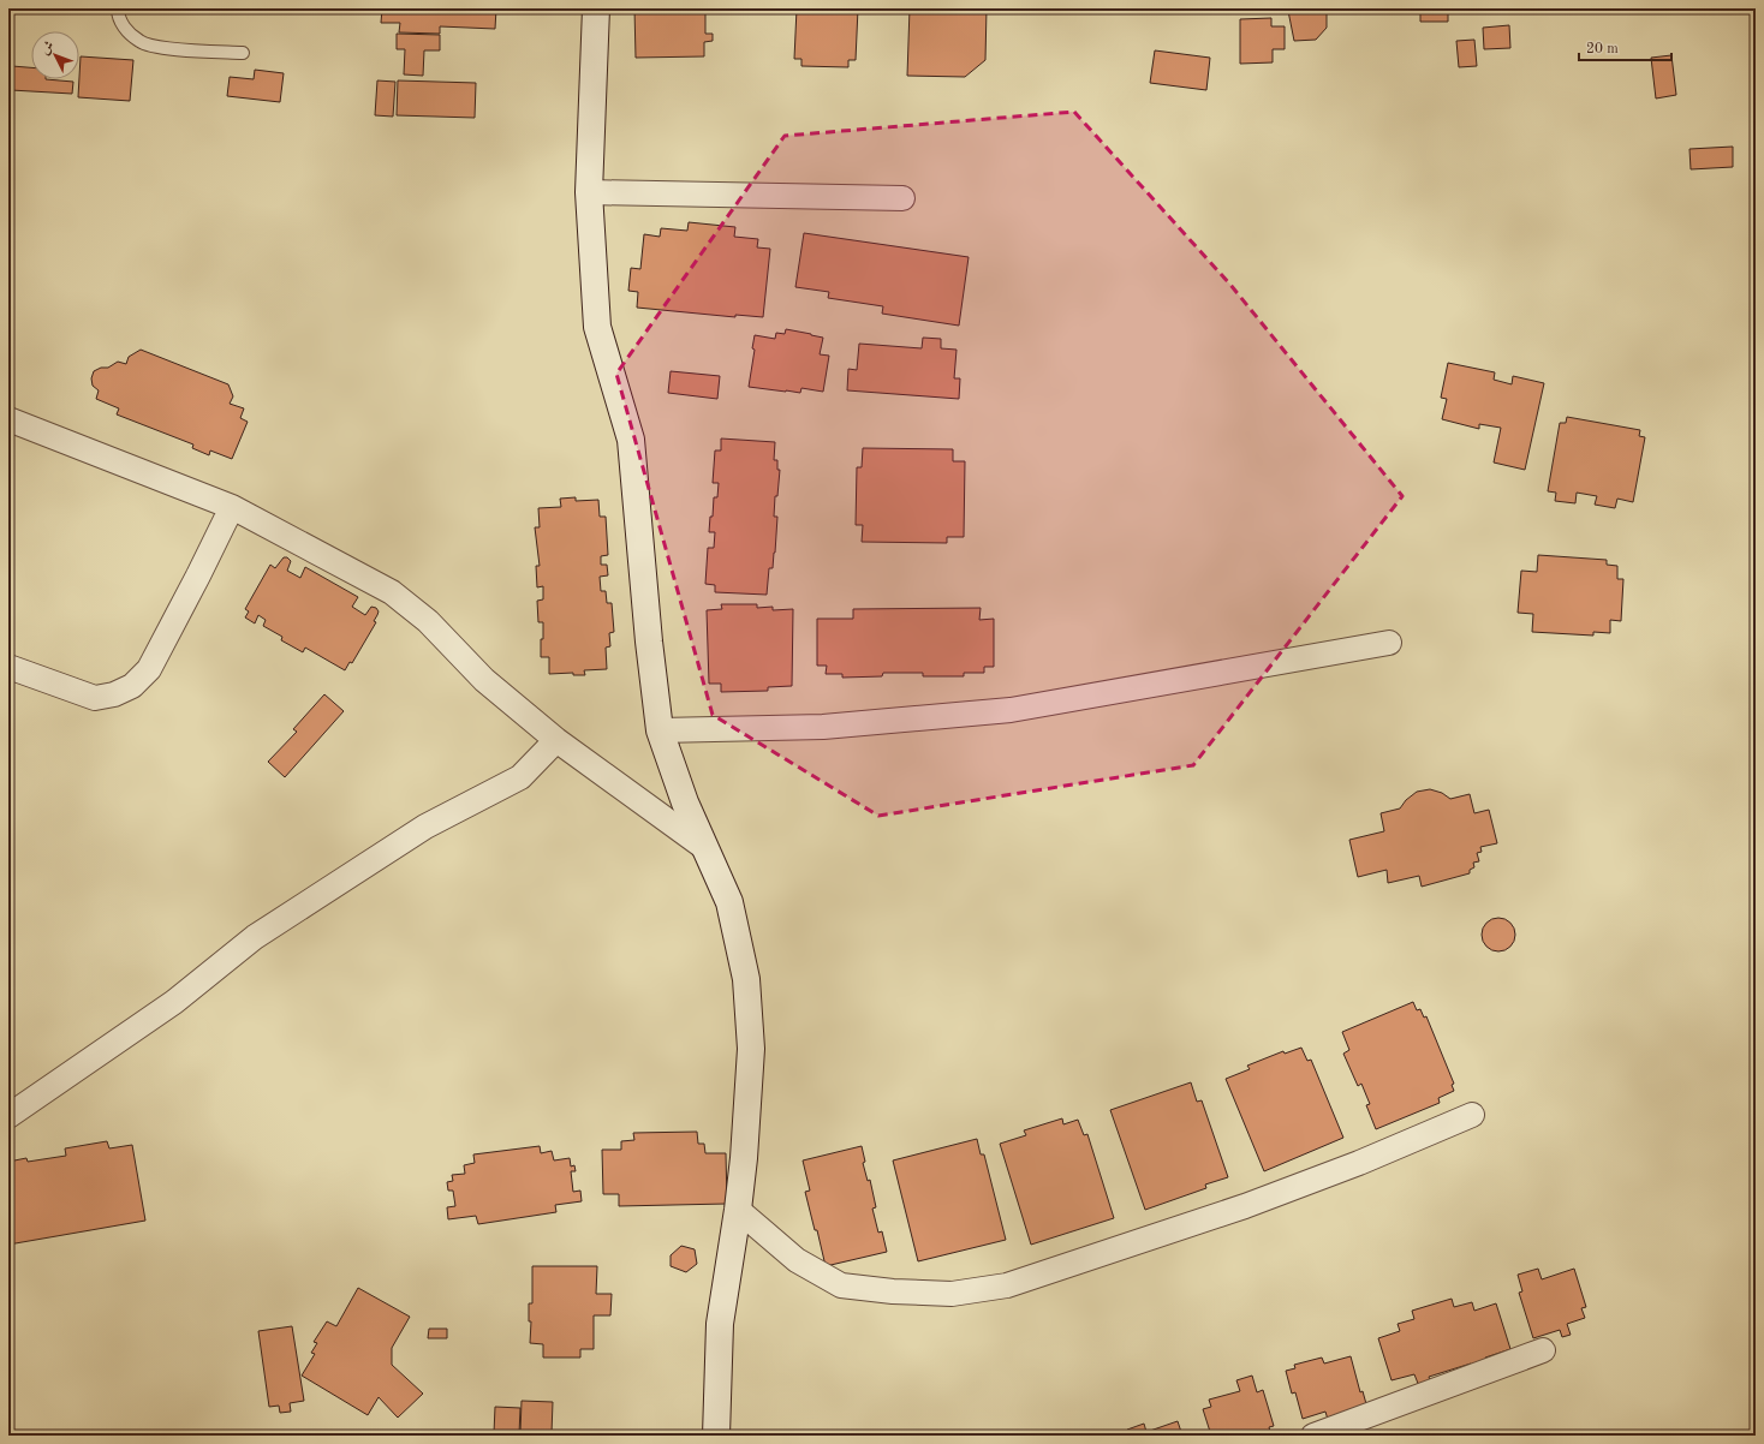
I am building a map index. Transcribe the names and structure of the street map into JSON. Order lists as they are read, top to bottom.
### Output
{
  "scale_bar": "20 m",
  "north": "top left"
}
